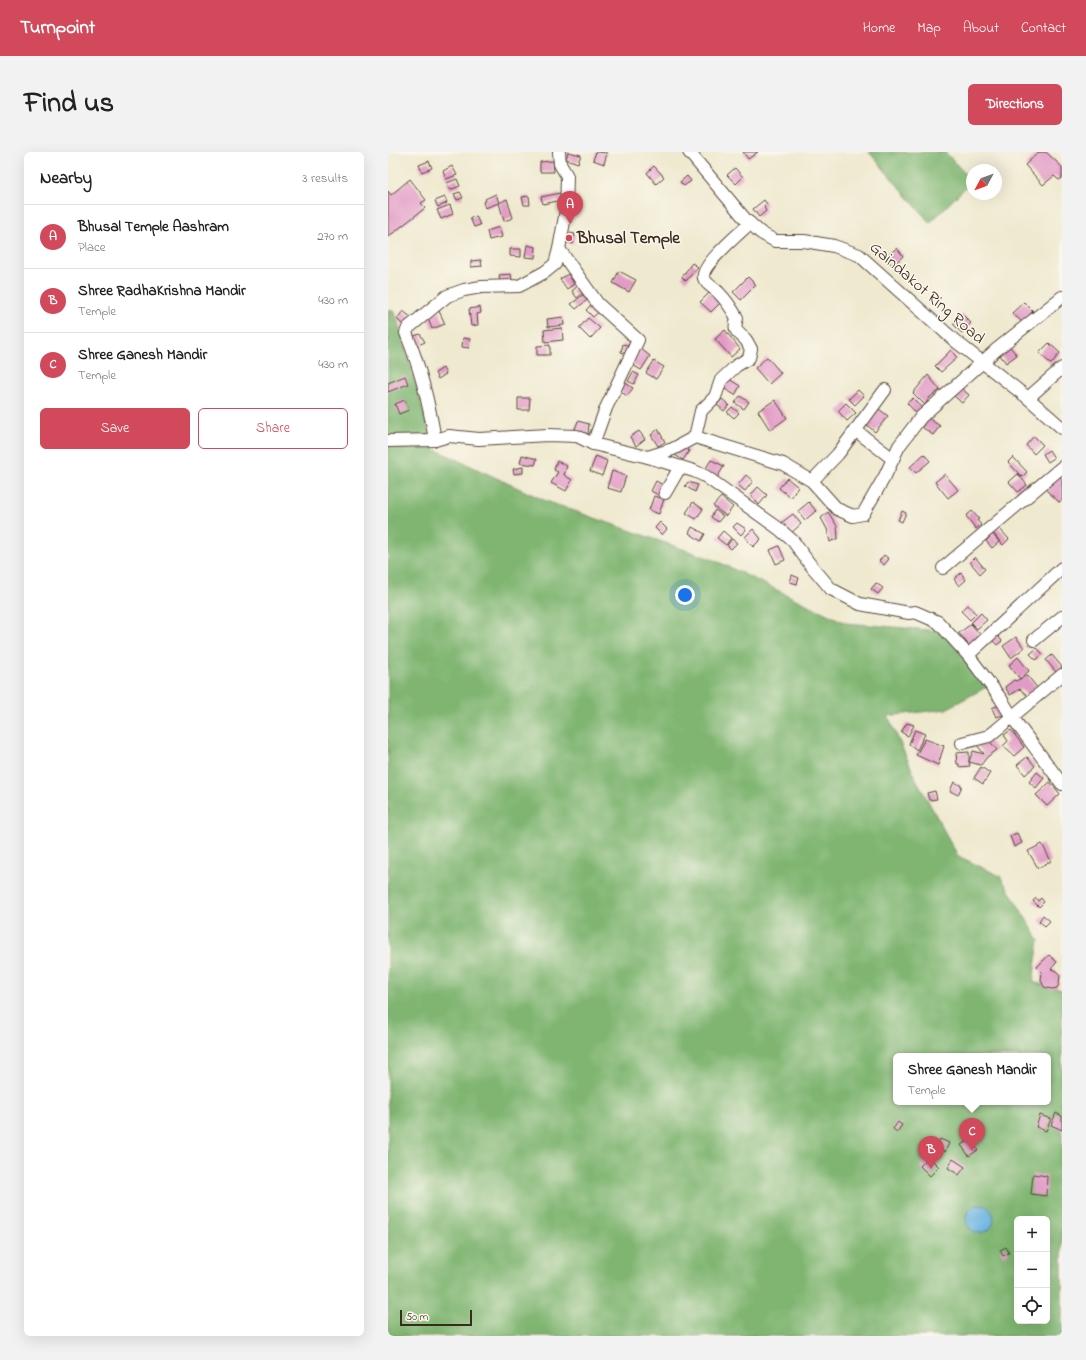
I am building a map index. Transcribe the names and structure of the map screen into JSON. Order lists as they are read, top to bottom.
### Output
{
  "streets": {
    "street": ["Gaindakot Ring Road"]
  },
  "places": ["Bhusal Temple"],
  "scale_bar": "50 m",
  "north": "bottom left",
  "page": {
    "header": "Turnpoint",
    "nav": [
      "Home",
      "Map",
      "About",
      "Contact"
    ],
    "title": "Find us",
    "buttons": [
      "Directions",
      ["Save", "Share"]
    ],
    "heading": ["Nearby", "3 results"],
    "pins": ["A", "C", "B"],
    "list": [
      {
        "mark": "A",
        "name": "Bhusal Temple Aashram",
        "note": "Place",
        "value": "270 m"
      },
      {
        "mark": "B",
        "name": "Shree RadhaKrishna Mandir",
        "note": "Temple",
        "value": "430 m"
      },
      {
        "mark": "C",
        "name": "Shree Ganesh Mandir",
        "note": "Temple",
        "value": "430 m"
      }
    ],
    "popup": ["Shree Ganesh Mandir", "Temple"],
    "map_buttons": ["+", "−"],
    "scale": "50 m"
  }
}
